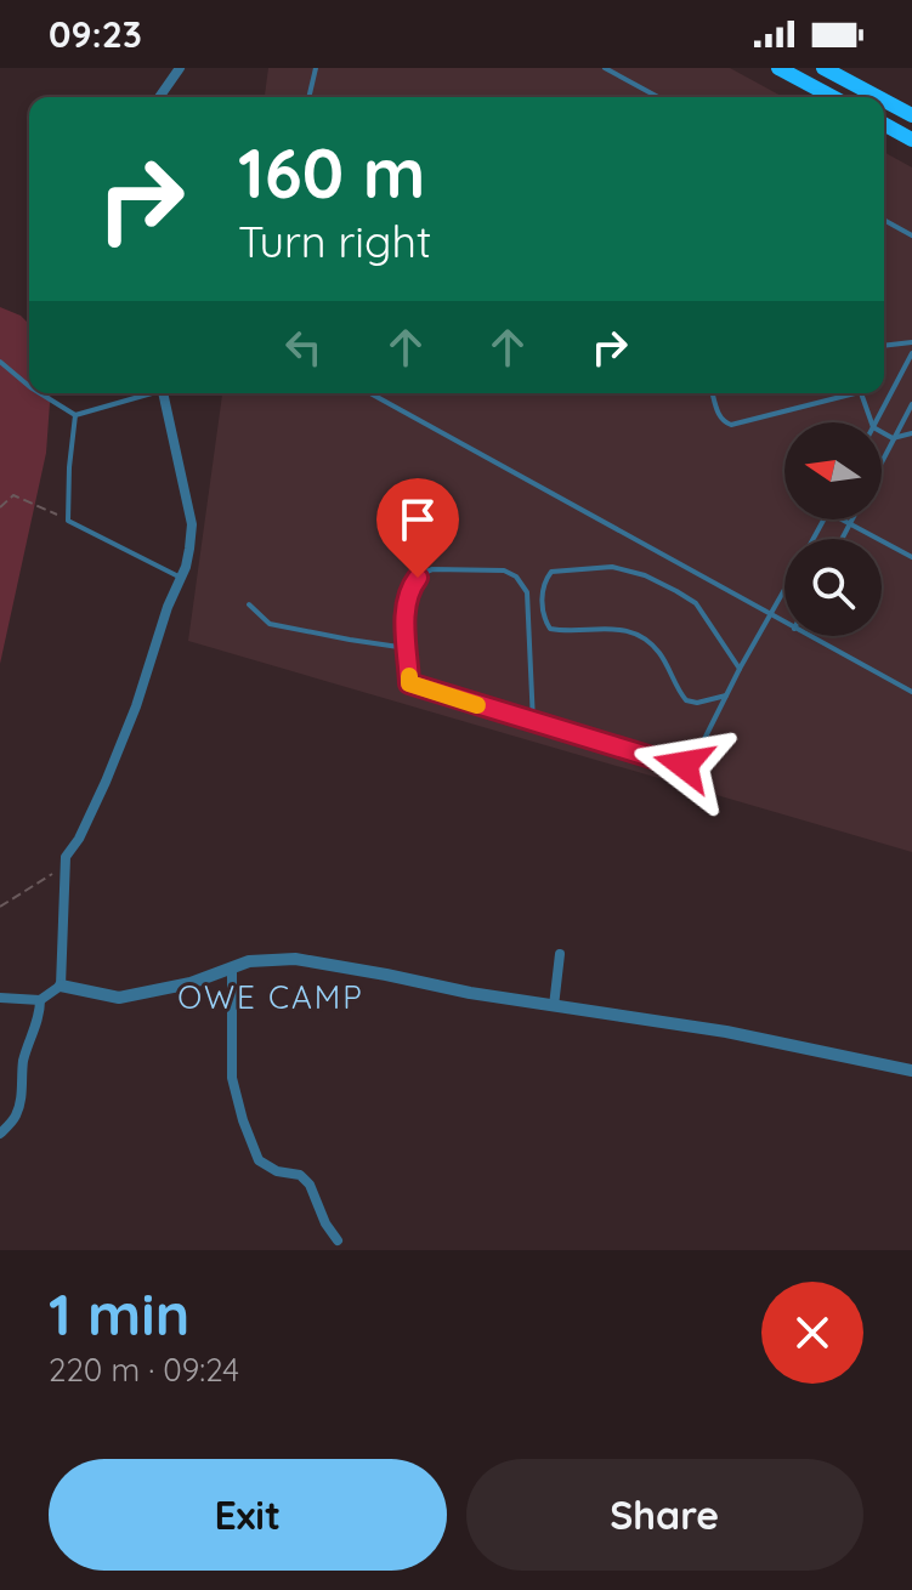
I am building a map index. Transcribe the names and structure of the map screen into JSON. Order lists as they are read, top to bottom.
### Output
{
  "districts": ["OWE CAMP"],
  "north": "left",
  "page": {
    "status": "09:23",
    "turn": ["160 m", "Turn right"],
    "heading": ["1 min", "220 m · 09:24"],
    "buttons": ["Exit", "Share"]
  }
}
